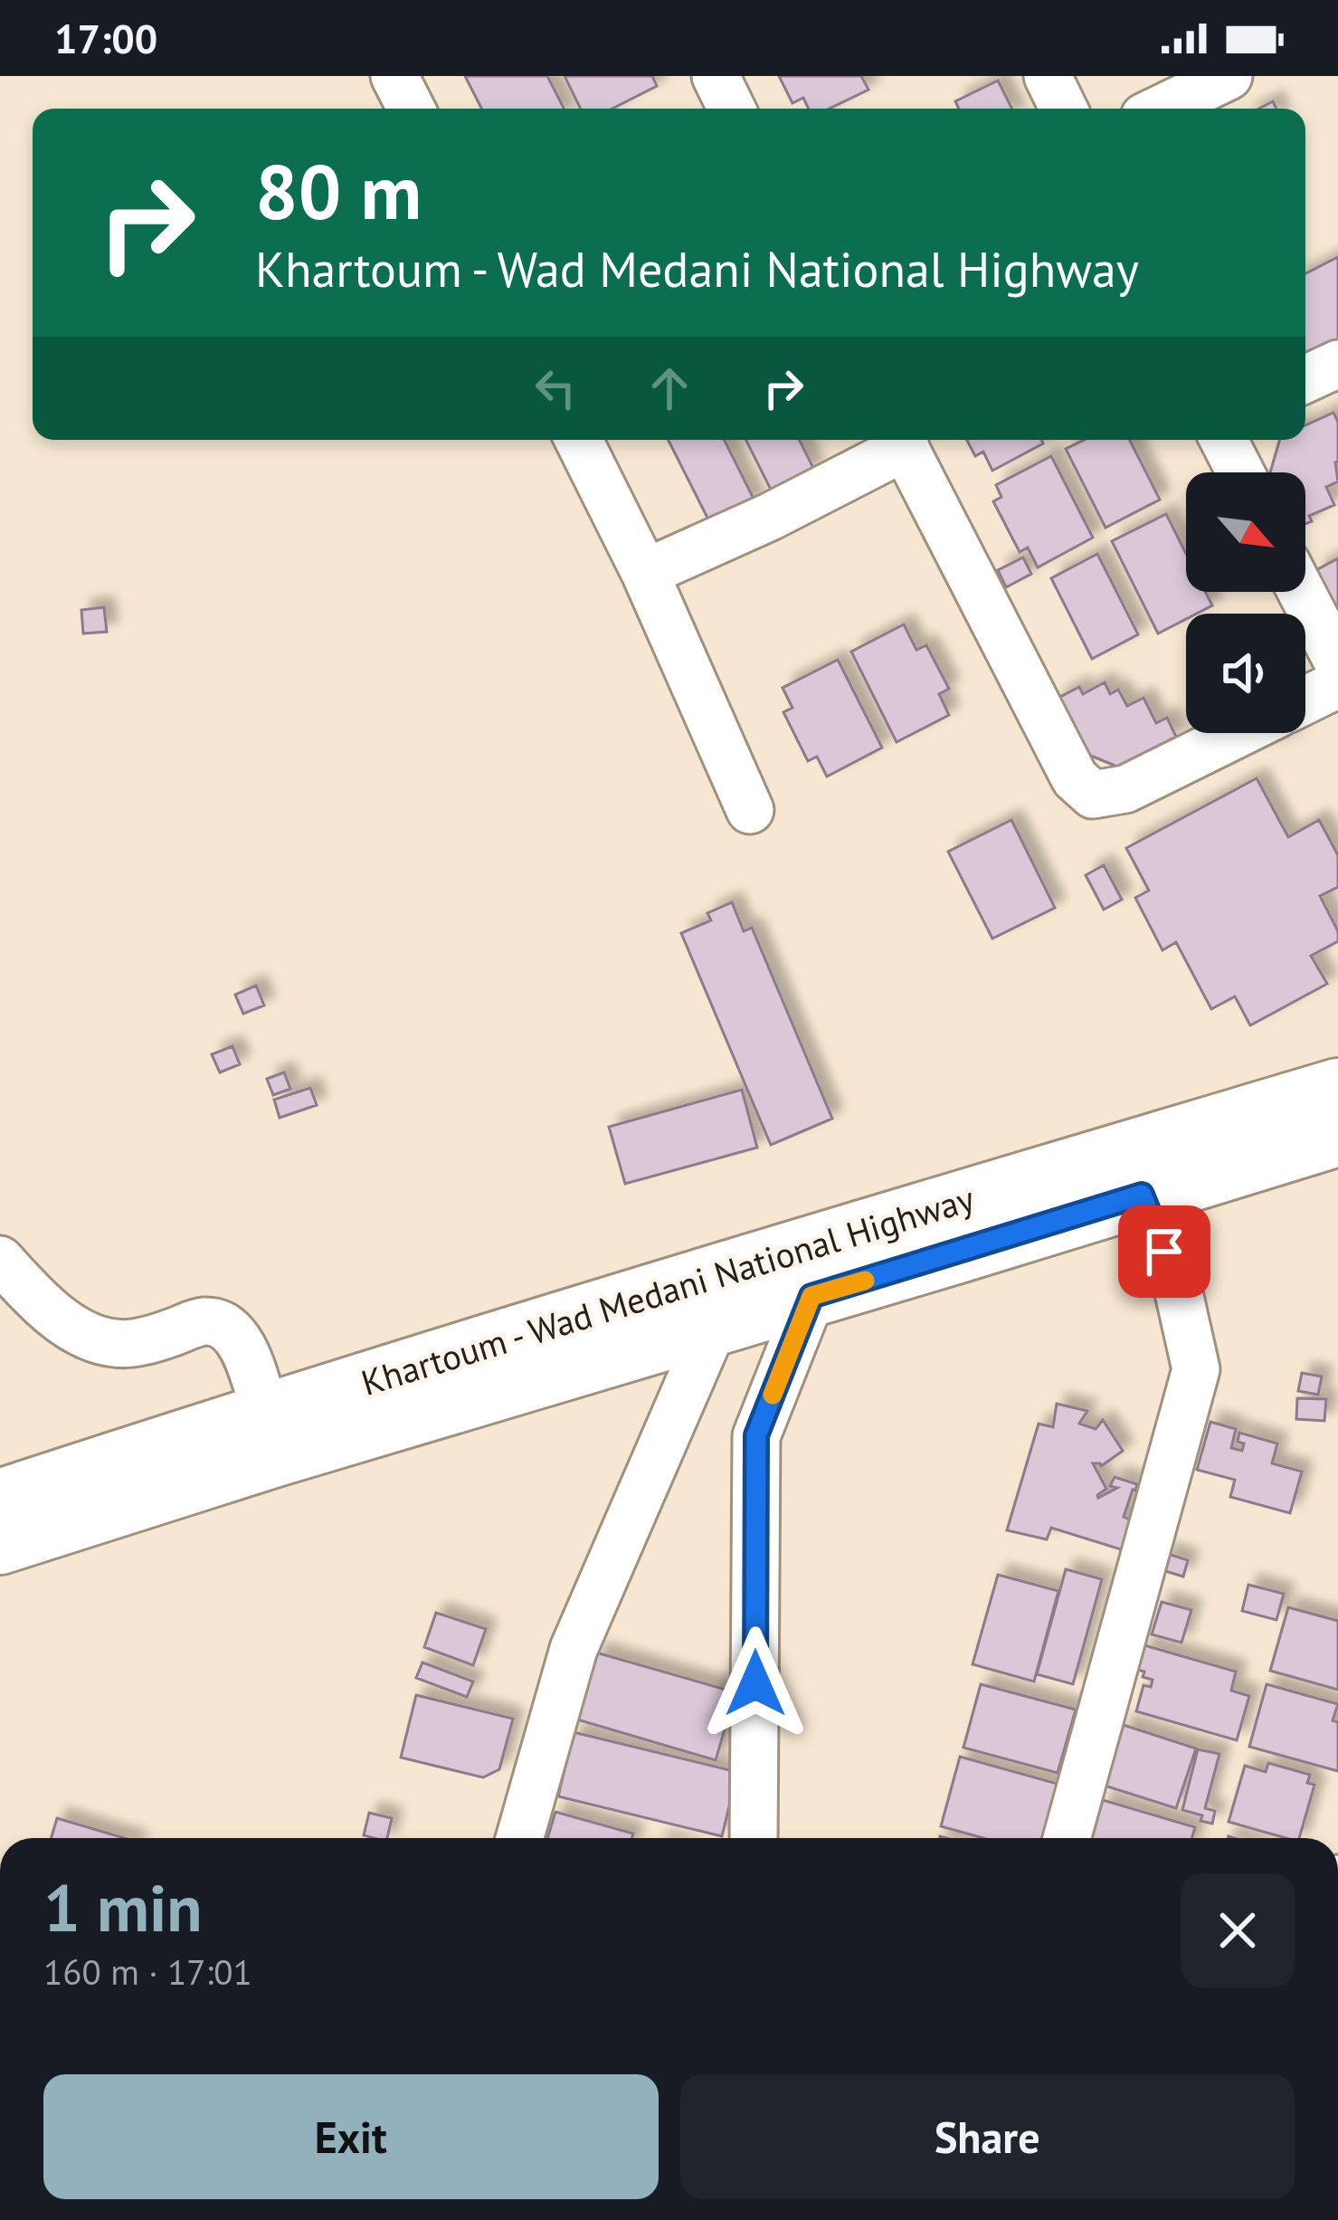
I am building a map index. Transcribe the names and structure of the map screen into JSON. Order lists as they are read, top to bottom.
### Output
{
  "streets": {
    "highway": ["Khartoum - Wad Medani National Highway"]
  },
  "north": "bottom right",
  "page": {
    "status": "17:00",
    "turn": ["80 m", "Khartoum - Wad Medani National Highway"],
    "heading": ["1 min", "160 m · 17:01"],
    "buttons": ["Exit", "Share"]
  }
}
